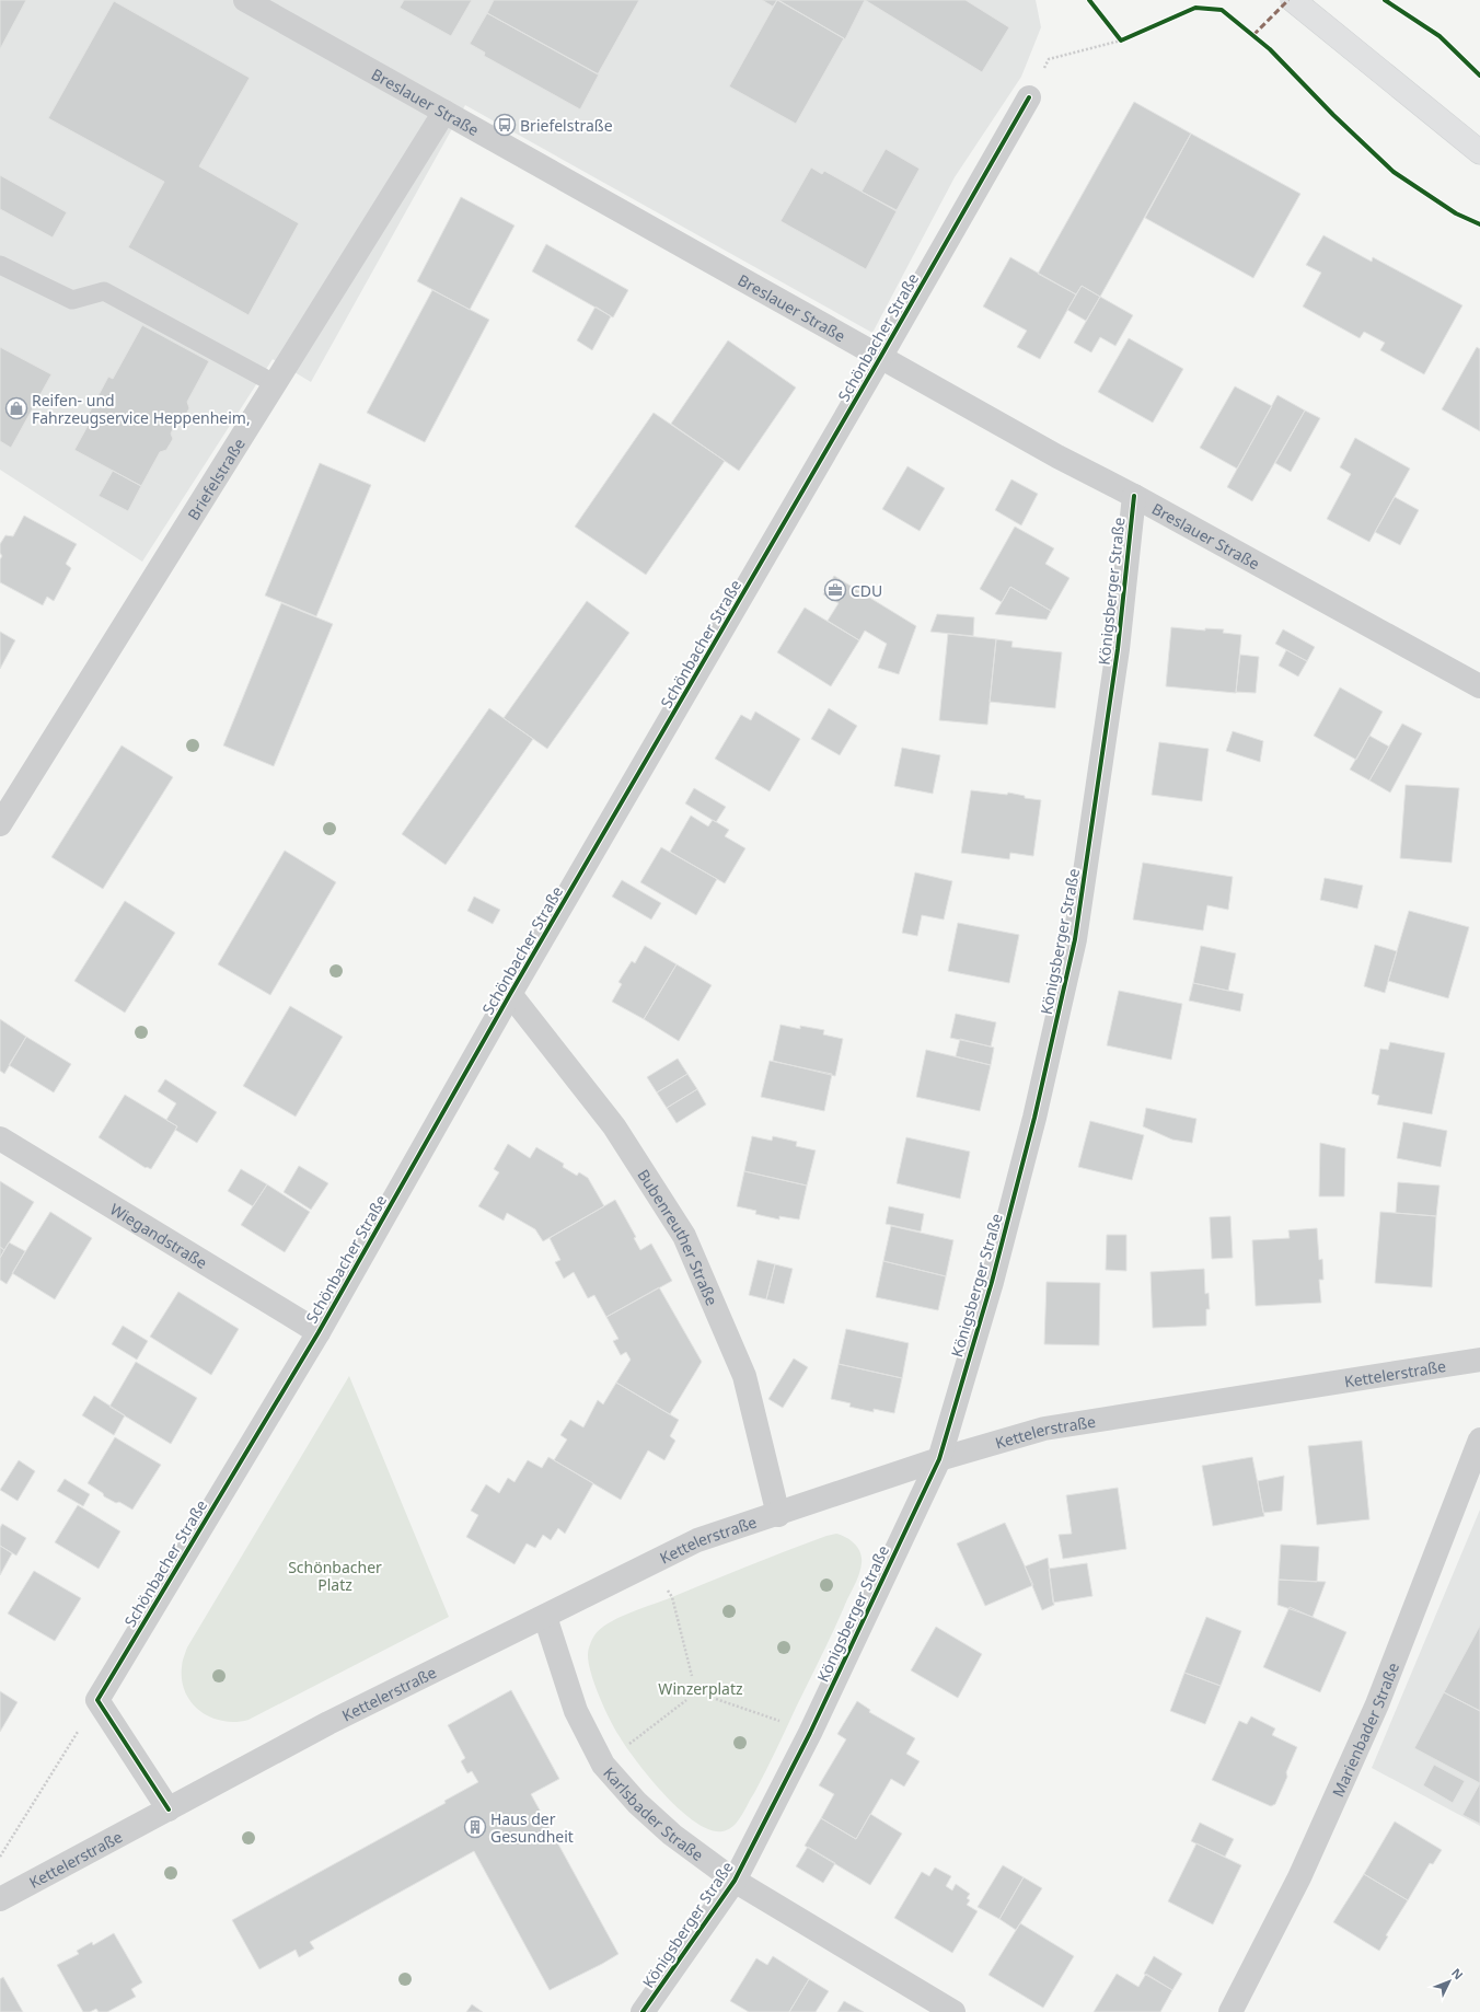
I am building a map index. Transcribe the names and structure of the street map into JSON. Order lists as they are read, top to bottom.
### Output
{
  "streets": {
    "street": [
      "Breslauer Straße",
      "Schönbacher Straße",
      "Briefelstraße",
      "Königsberger Straße",
      "Wiegandstraße",
      "Bubenreuther Straße",
      "Kettelerstraße",
      "Marienbader Straße",
      "Karlsbader Straße"
    ]
  },
  "crossings": [
    ["Breslauer Straße", "Schönbacher Straße"],
    ["Breslauer Straße", "Briefelstraße"],
    ["Breslauer Straße", "Königsberger Straße"],
    ["Schönbacher Straße", "Wiegandstraße"],
    ["Schönbacher Straße", "Bubenreuther Straße"],
    ["Königsberger Straße", "Kettelerstraße"],
    ["Königsberger Straße", "Karlsbader Straße"],
    ["Bubenreuther Straße", "Kettelerstraße"],
    ["Kettelerstraße", "Karlsbader Straße"]
  ],
  "parks": ["Schönbacher Platz", "Winzerplatz"],
  "places": {
    "bus stop": ["Briefelstraße"],
    "shop": ["Reifen- und Fahrzeugservice Heppenheim,"],
    "office": ["CDU"],
    "building": ["Haus der Gesundheit"]
  },
  "north": "top right"
}
